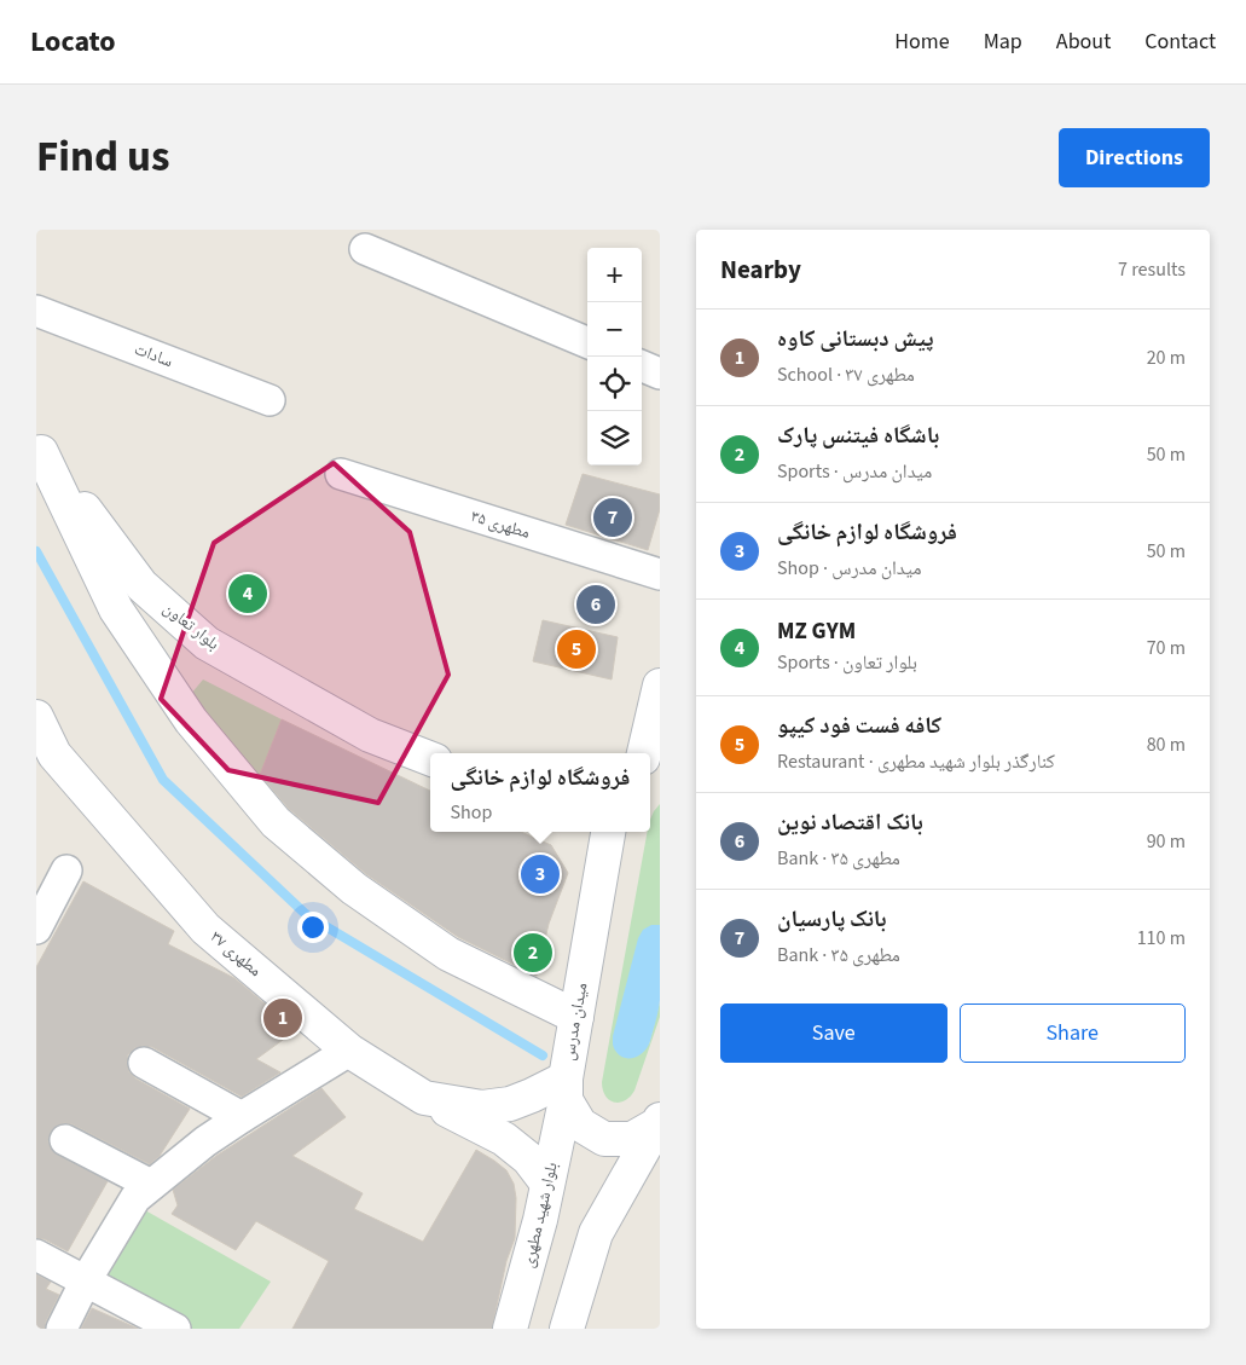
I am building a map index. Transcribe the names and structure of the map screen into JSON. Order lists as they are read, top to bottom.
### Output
{
  "streets": {
    "street": [
      "سادات",
      "مطهری ۳۵",
      "بلوار تعاون",
      "مطهری ۳۷",
      "میدان مدرس",
      "بلوار شهید مطهری"
    ]
  },
  "crossings": [
    ["مطهری ۳۷", "میدان مدرس"],
    ["مطهری ۳۷", "بلوار شهید مطهری"],
    ["میدان مدرس", "بلوار شهید مطهری"]
  ],
  "page": {
    "header": "Locato",
    "nav": [
      "Home",
      "Map",
      "About",
      "Contact"
    ],
    "title": "Find us",
    "buttons": [
      "Directions",
      ["Save", "Share"]
    ],
    "heading": ["Nearby", "7 results"],
    "map_buttons": ["+", "−"],
    "list": [
      {
        "mark": "1",
        "name": "پیش دبستانی کاوه",
        "note": "School · مطهری ۳۷",
        "value": "20 m"
      },
      {
        "mark": "2",
        "name": "باشگاه فیتنس پارک",
        "note": "Sports · میدان مدرس",
        "value": "50 m"
      },
      {
        "mark": "3",
        "name": "فروشگاه لوازم خانگی",
        "note": "Shop · میدان مدرس",
        "value": "50 m"
      },
      {
        "mark": "4",
        "name": "MZ GYM",
        "note": "Sports · بلوار تعاون",
        "value": "70 m"
      },
      {
        "mark": "5",
        "name": "کافه فست فود کیپو",
        "note": "Restaurant · کنارگذر بلوار شهید مطهری",
        "value": "80 m"
      },
      {
        "mark": "6",
        "name": "بانک اقتصاد نوین",
        "note": "Bank · مطهری ۳۵",
        "value": "90 m"
      },
      {
        "mark": "7",
        "name": "بانک پارسیان",
        "note": "Bank · مطهری ۳۵",
        "value": "110 m"
      }
    ],
    "pins": [
      "7",
      "4",
      "6",
      "5",
      "3",
      "2",
      "1"
    ],
    "popup": ["فروشگاه لوازم خانگی", "Shop"]
  }
}
